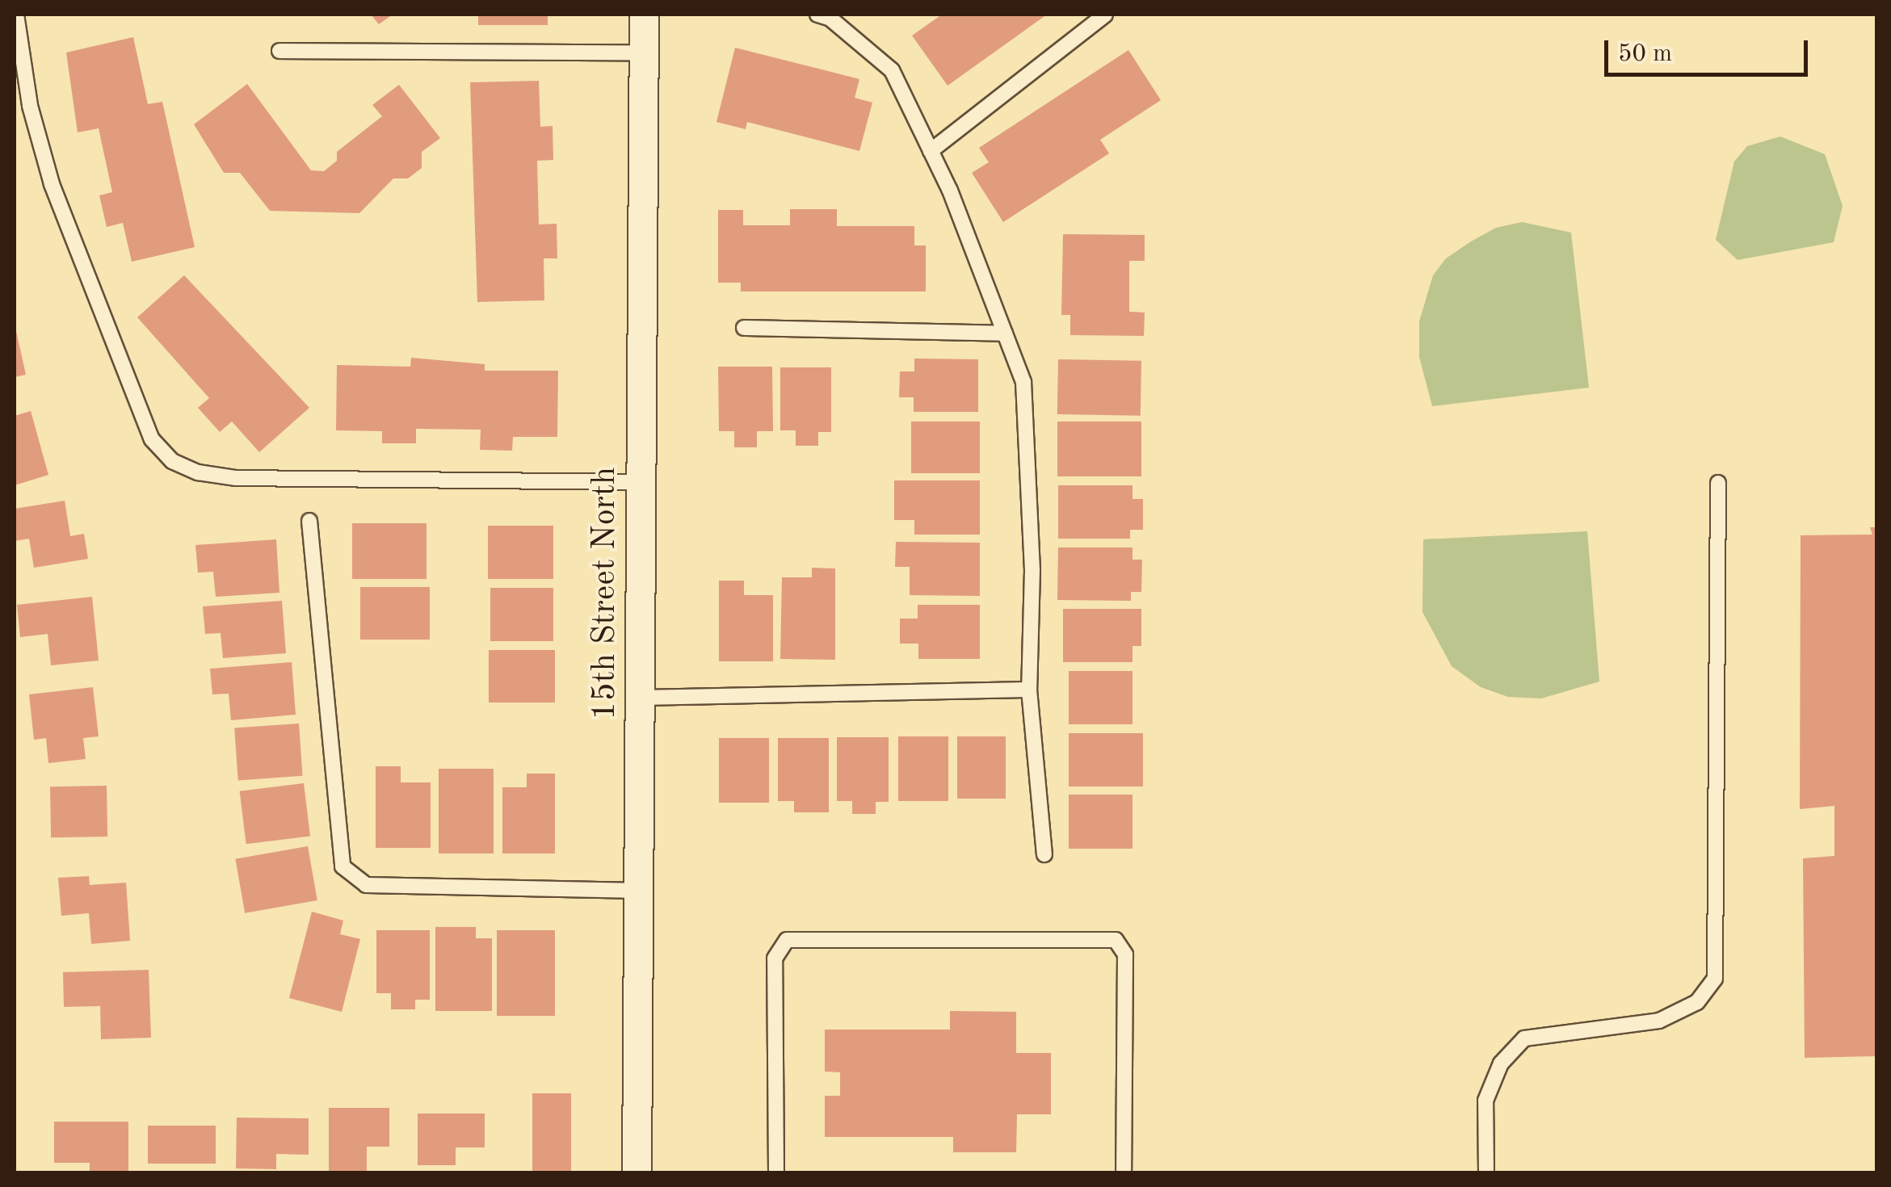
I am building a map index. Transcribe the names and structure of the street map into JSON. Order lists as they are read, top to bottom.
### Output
{
  "streets": {
    "street": ["15th Street North"]
  },
  "scale_bar": "50 m"
}
